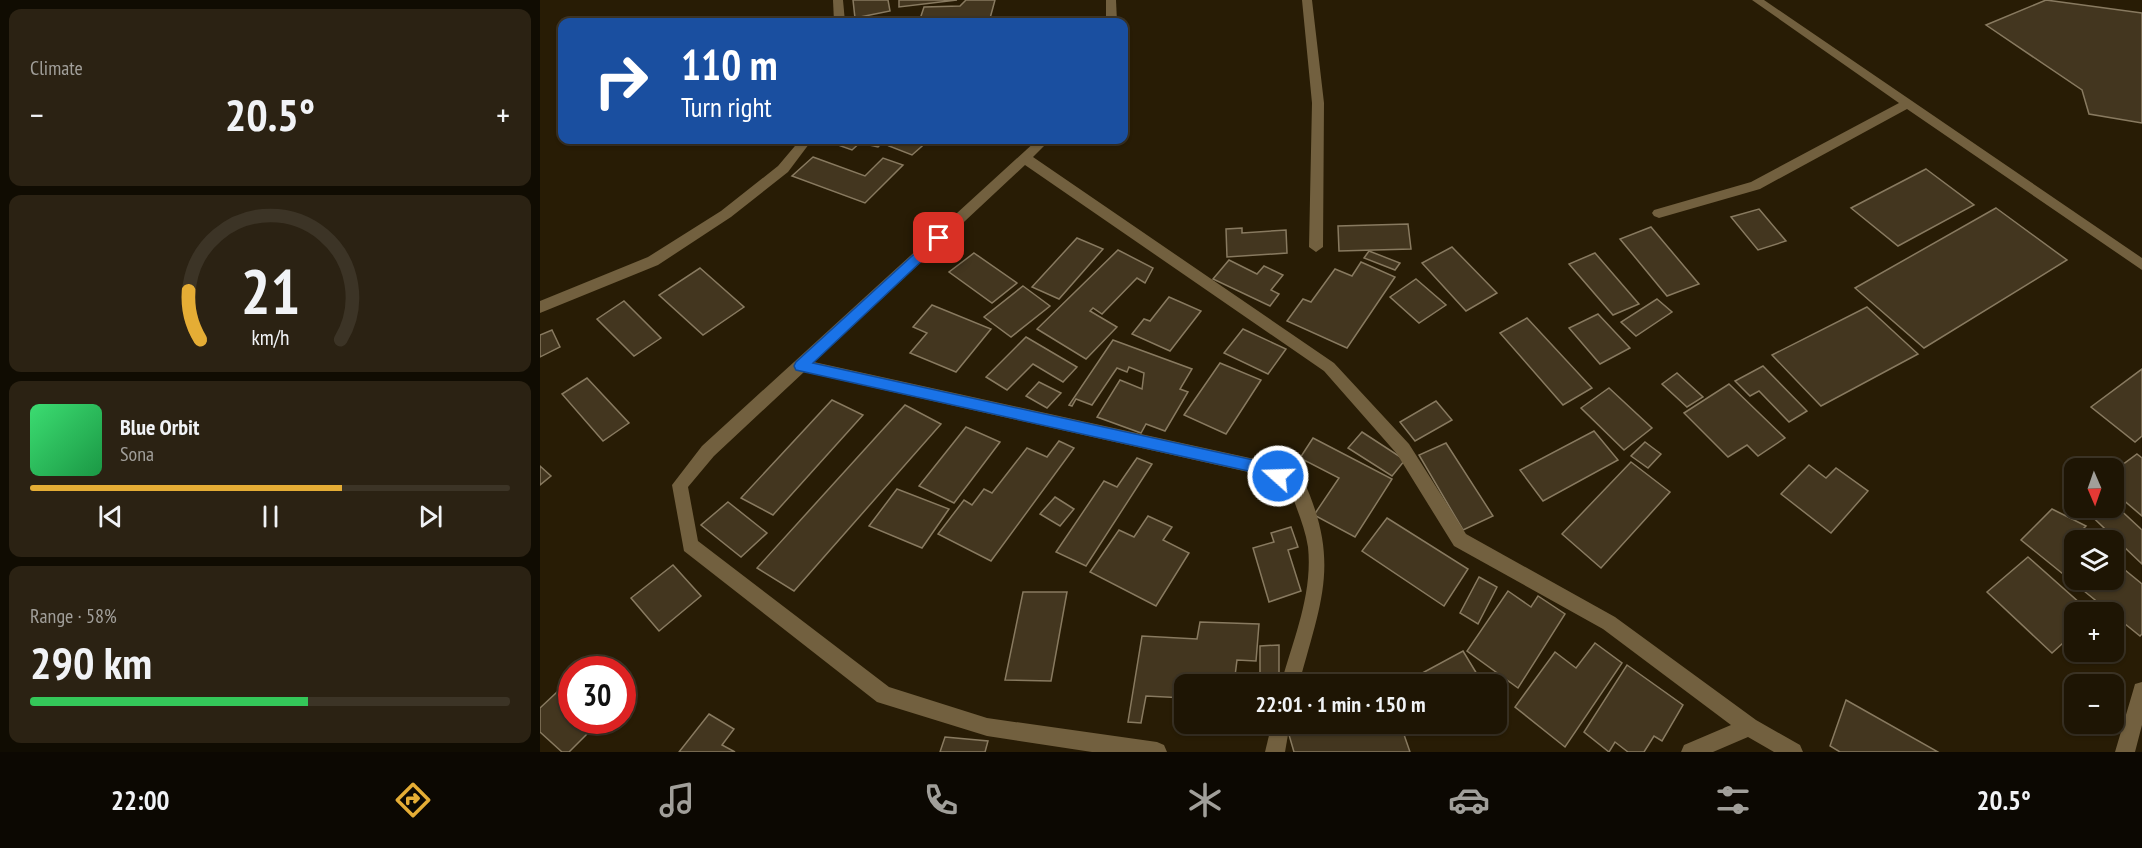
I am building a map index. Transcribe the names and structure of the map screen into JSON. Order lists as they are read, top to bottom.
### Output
{
  "north": "bottom",
  "page": {
    "tile": [
      "Climate",
      ["Range · 58%", "290 km"]
    ],
    "turn": ["110 m", "Turn right"],
    "heat": ["−", "20.5°", "+"],
    "song": ["Blue Orbit", "Sona"],
    "map_buttons": ["+", "−"],
    "limit": "30",
    "trip": "22:01 · 1 min · 150 m",
    "tabs": ["22:00", "20.5°"],
    "gauge": ["21", "km/h"]
  }
}
